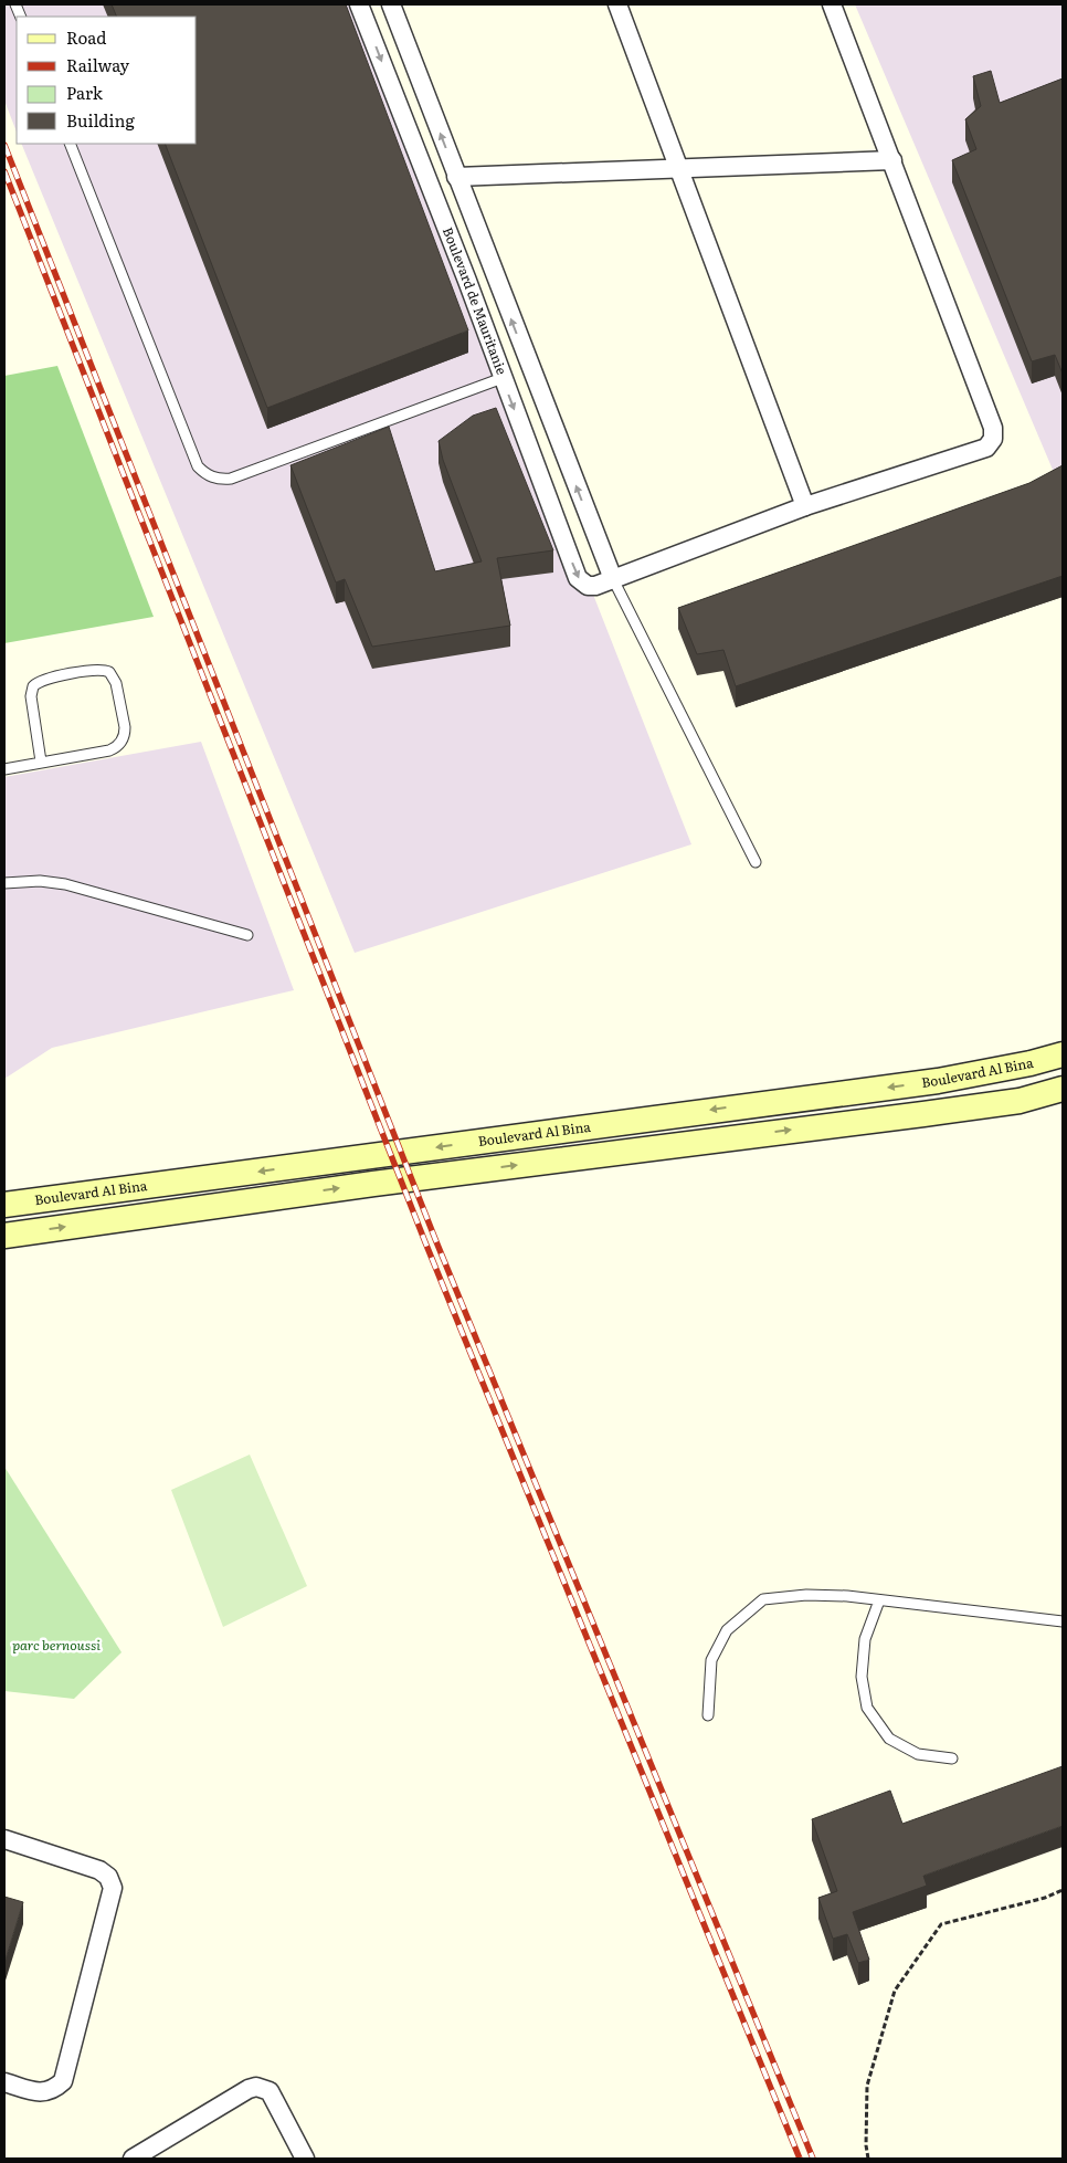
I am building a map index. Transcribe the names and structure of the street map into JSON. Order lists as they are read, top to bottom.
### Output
{
  "streets": {
    "main road": ["Boulevard Al Bina"],
    "street": ["Boulevard de Mauritanie"]
  },
  "parks": ["parc bernoussi"],
  "legend": [
    "Road",
    "Railway",
    "Park",
    "Building"
  ]
}
